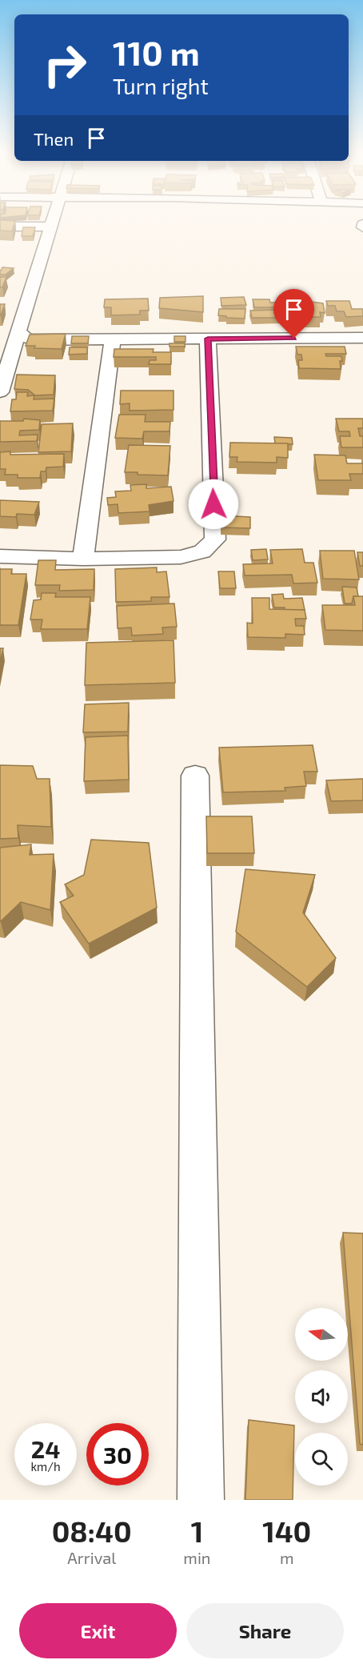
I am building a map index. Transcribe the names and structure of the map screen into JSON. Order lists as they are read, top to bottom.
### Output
{
  "north": "left",
  "page": {
    "turn": ["110 m", "Turn right"],
    "then": "Then",
    "speed": "24 km/h",
    "limit": "30",
    "eta": [
      "08:40",
      "Arrival",
      "1",
      "min",
      "140",
      "m"
    ],
    "buttons": ["Exit", "Share"]
  }
}
